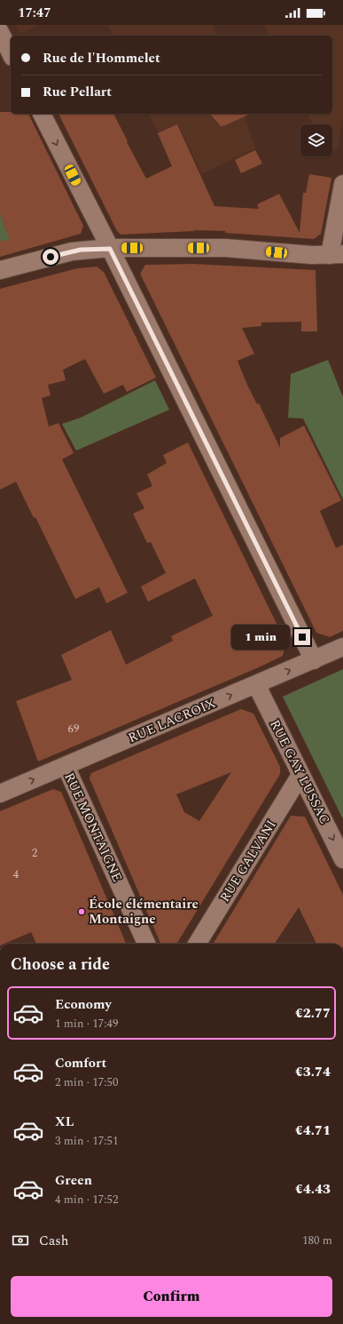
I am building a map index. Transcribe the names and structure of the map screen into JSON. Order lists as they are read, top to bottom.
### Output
{
  "streets": {
    "street": [
      "RUE LACROIX",
      "RUE GAY LUSSAC",
      "RUE MONTAIGNE",
      "RUE GALVANI"
    ]
  },
  "crossings": [
    ["RUE LACROIX", "RUE GAY LUSSAC"],
    ["RUE LACROIX", "RUE MONTAIGNE"],
    ["RUE GAY LUSSAC", "RUE GALVANI"]
  ],
  "one_way": ["RUE LACROIX", "RUE GAY LUSSAC"],
  "places": ["École élémentaire Montaigne"],
  "house_numbers": ["69", "2", "4"],
  "page": {
    "status": "17:47",
    "banner": ["Rue de l'Hommelet", "Rue Pellart"],
    "bubble": "1 min",
    "heading": "Choose a ride",
    "list": [
      {
        "name": "Economy",
        "note": "1 min · 17:49",
        "value": "€2.77"
      },
      {
        "name": "Comfort",
        "note": "2 min · 17:50",
        "value": "€3.74"
      },
      {
        "name": "XL",
        "note": "3 min · 17:51",
        "value": "€4.71"
      },
      {
        "name": "Green",
        "note": "4 min · 17:52",
        "value": "€4.43"
      }
    ],
    "pay": ["Cash", "180 m"],
    "buttons": "Confirm"
  }
}
